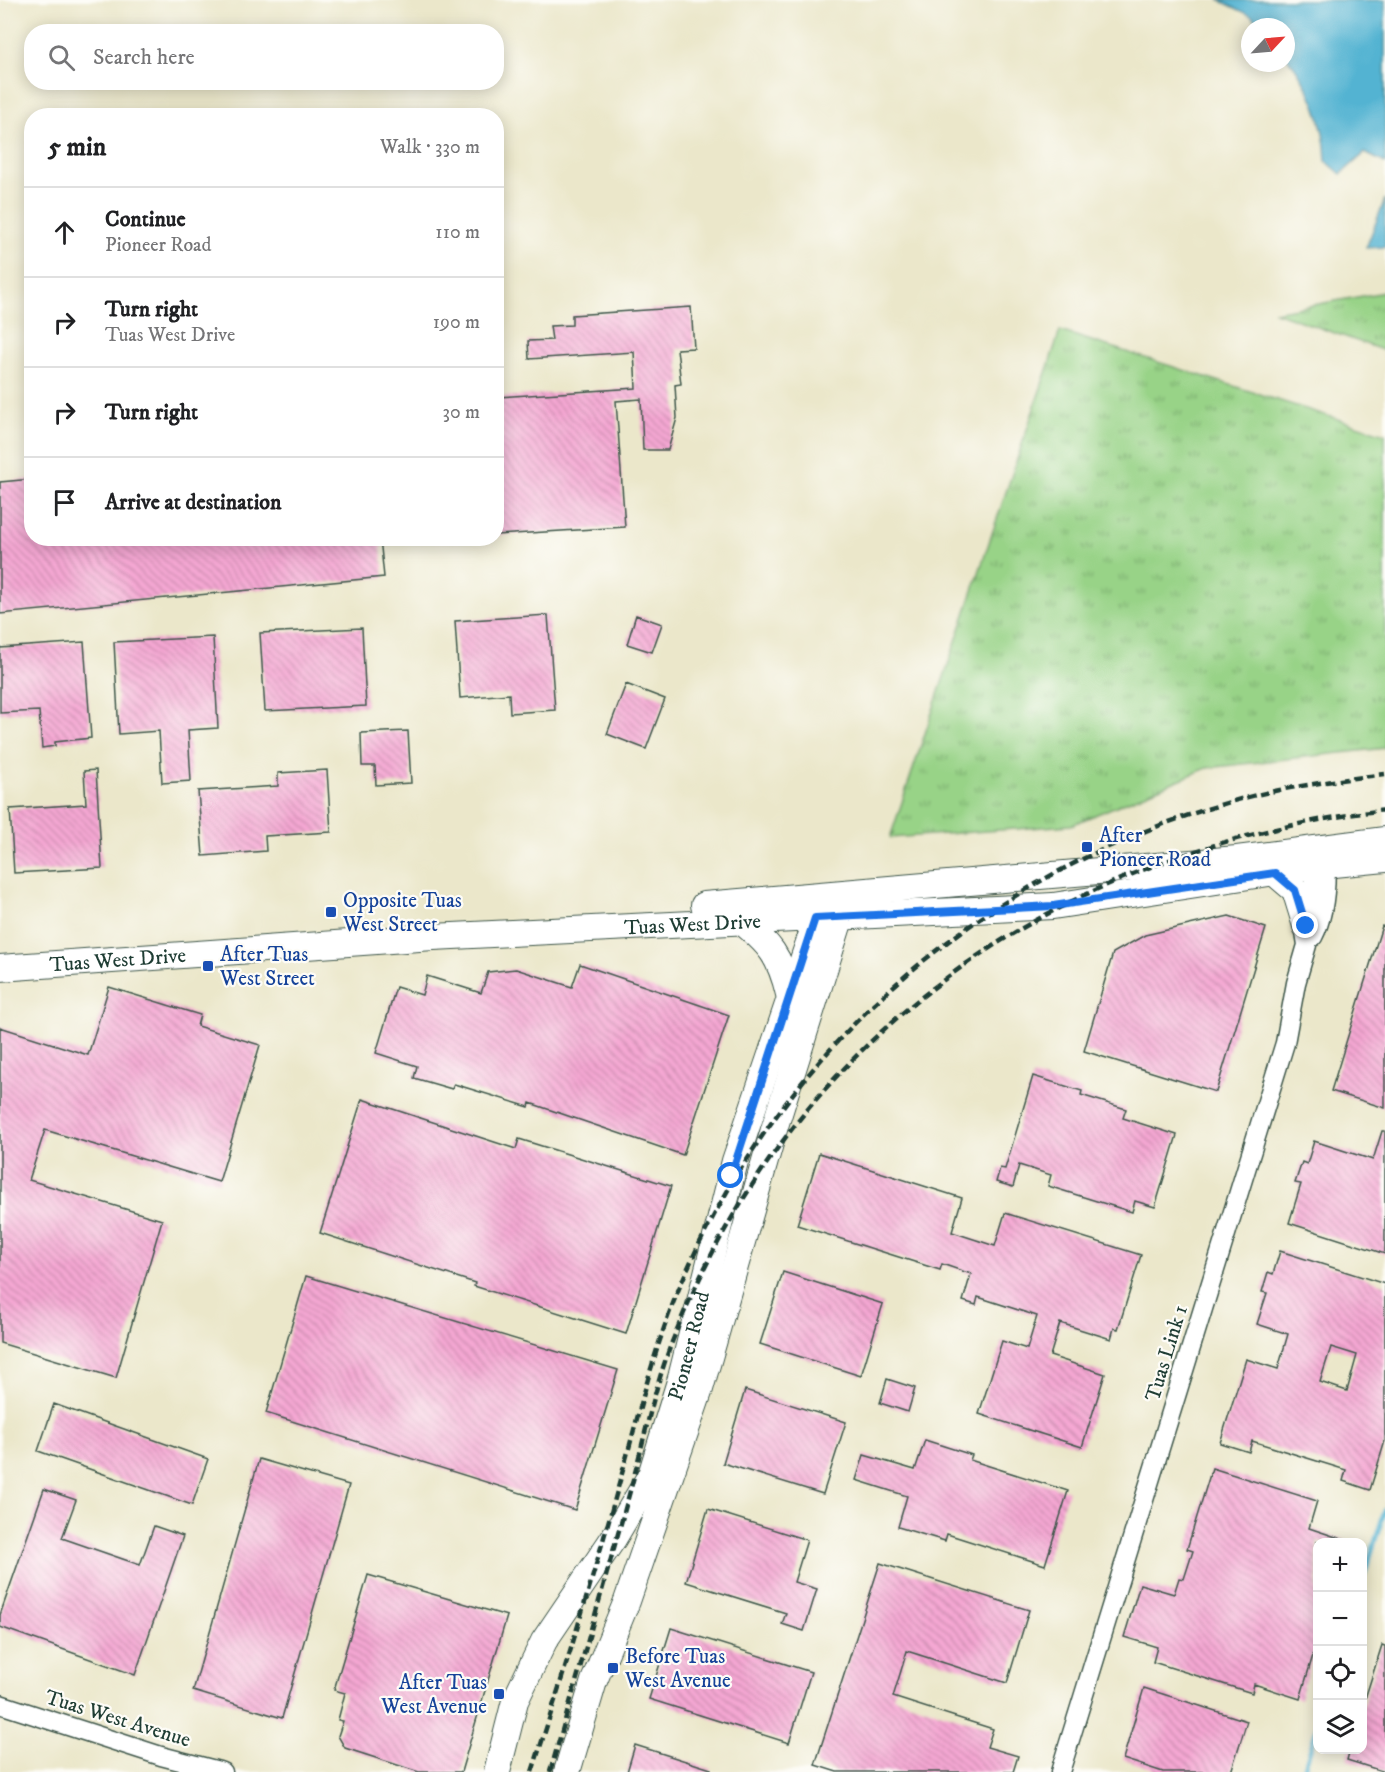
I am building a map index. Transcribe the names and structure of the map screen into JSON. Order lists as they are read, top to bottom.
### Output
{
  "streets": {
    "main road": ["Tuas West Drive", "Pioneer Road"],
    "street": ["Tuas Link 1", "Tuas West Avenue"]
  },
  "crossings": [
    ["Tuas West Drive", "Pioneer Road"],
    ["Tuas West Drive", "Tuas Link 1"]
  ],
  "places": {
    "transit": [
      "After Pioneer Road",
      "Opposite Tuas West Street",
      "After Tuas West Street",
      "Before Tuas West Avenue",
      "After Tuas West Avenue"
    ]
  },
  "north": "top right",
  "page": {
    "search": "Search here",
    "heading": ["5 min", "Walk · 330 m"],
    "list": [
      ["Continue", "Pioneer Road", "110 m"],
      ["Turn right", "Tuas West Drive", "190 m"],
      ["Turn right", "30 m"],
      "Arrive at destination"
    ],
    "map_buttons": ["+", "−"]
  }
}
